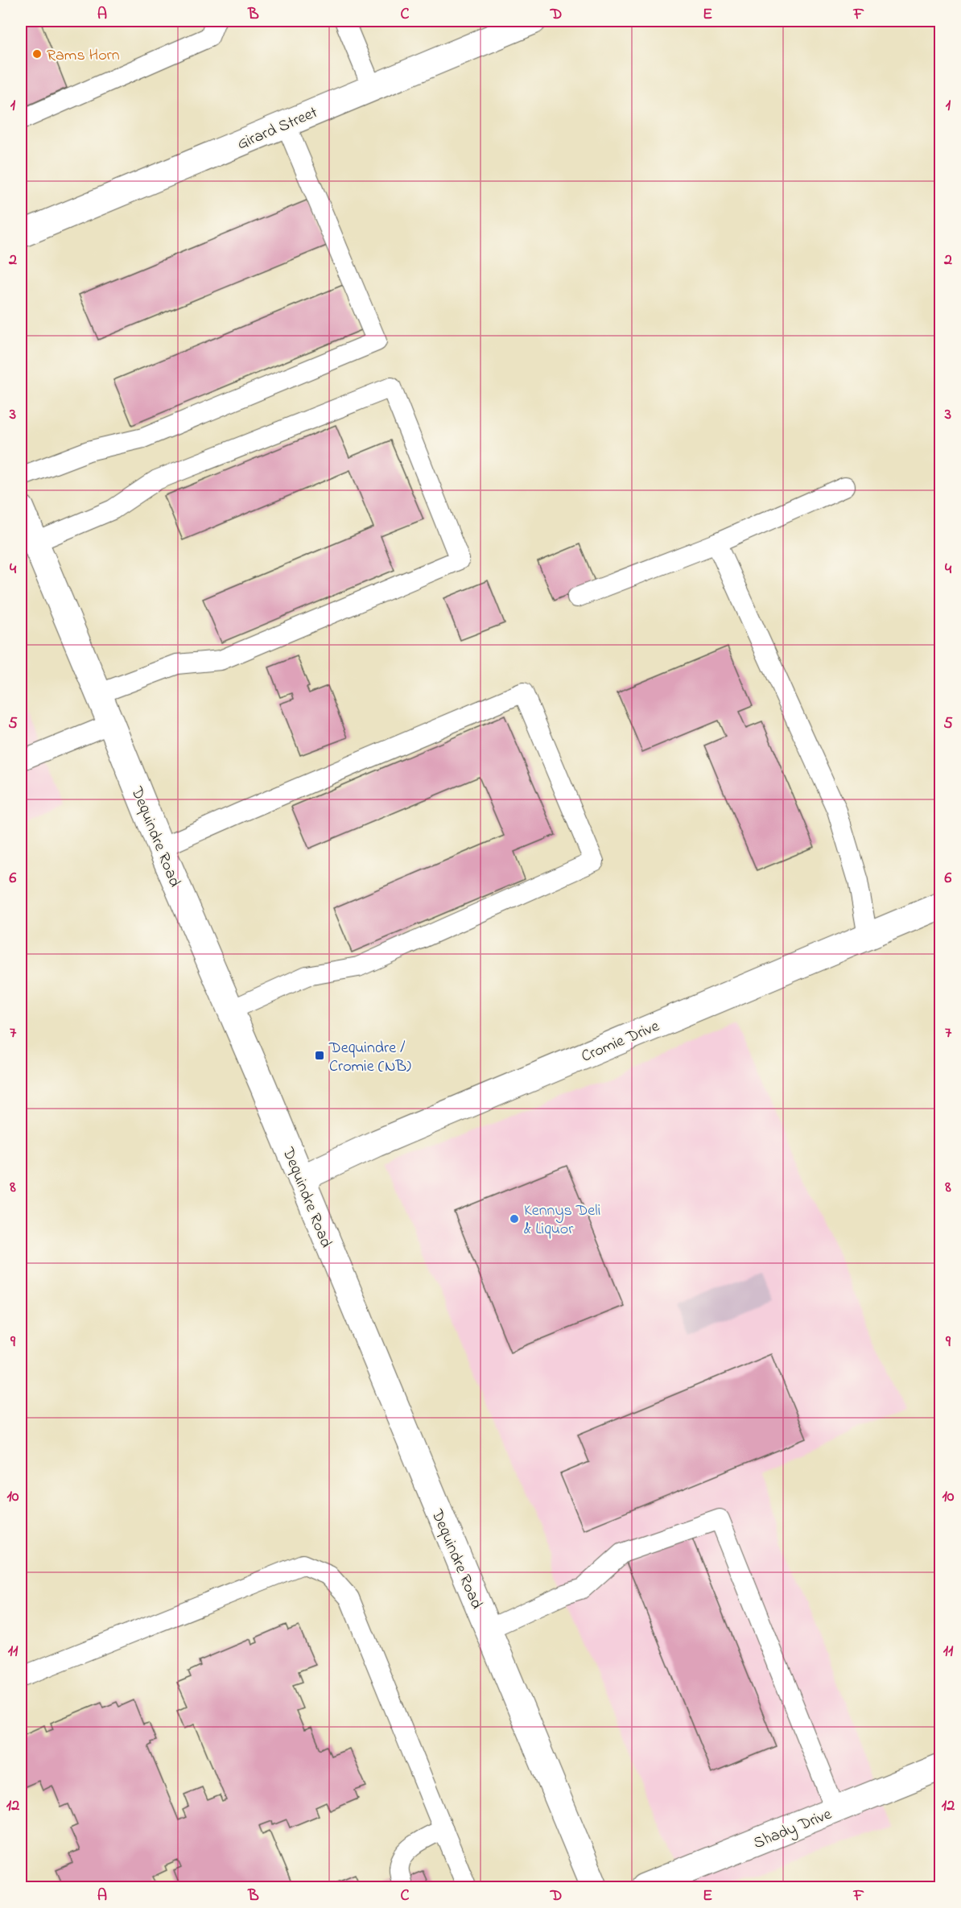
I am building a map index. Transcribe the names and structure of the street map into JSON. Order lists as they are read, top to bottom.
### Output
{
  "streets": {
    "street": [
      "Girard Street",
      "Dequindre Road",
      "Cromie Drive",
      "Shady Drive"
    ]
  },
  "crossings": [
    ["Dequindre Road", "Cromie Drive"]
  ],
  "places": {
    "other": ["Rams Horn", "Kennys Deli & Liquor"],
    "transit": ["Dequindre / Cromie (NB)"]
  },
  "grid": {
    "columns": [
      "A",
      "B",
      "C",
      "D",
      "E",
      "F"
    ],
    "rows": [
      "1",
      "2",
      "3",
      "4",
      "5",
      "6",
      "7",
      "8",
      "9",
      "10",
      "11",
      "12"
    ]
  }
}
